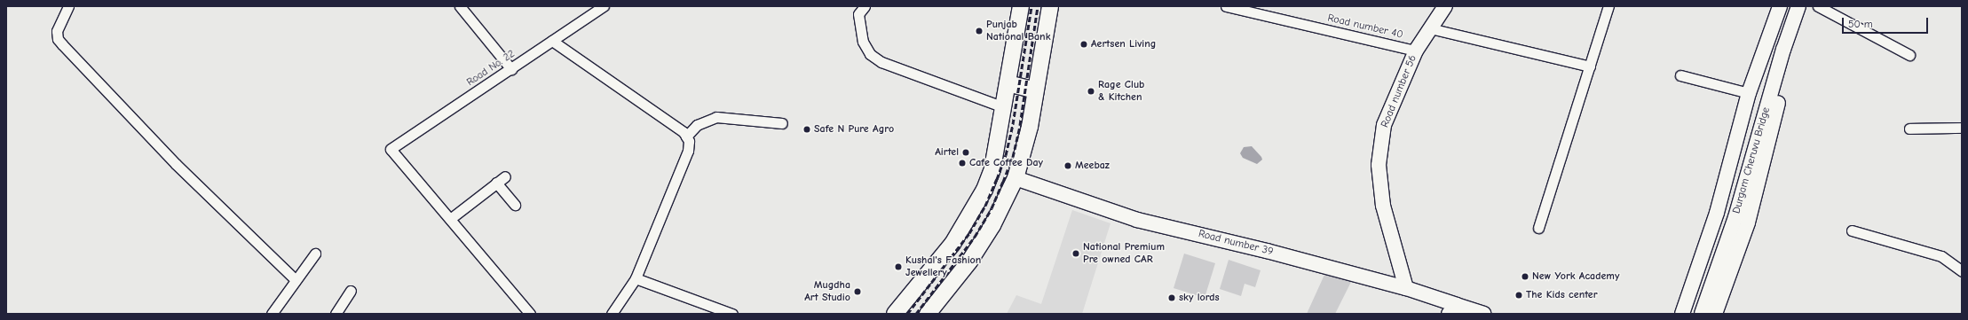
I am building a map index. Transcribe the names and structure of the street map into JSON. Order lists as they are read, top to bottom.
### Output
{
  "streets": {
    "main road": ["Road number 56", "Durgam Cheruvu Bridge", "Road number 39"],
    "street": ["Road number 40", "Road No. 22"]
  },
  "crossings": [
    ["Road number 40", "Road number 56"],
    ["Road number 56", "Road number 39"]
  ],
  "places": [
    "Punjab National Bank",
    "Aertsen Living",
    "Rage Club & Kitchen",
    "Safe N Pure Agro",
    "Airtel",
    "Cafe Coffee Day",
    "Meebaz",
    "National Premium Pre owned CAR",
    "Kushal's Fashion Jewellery",
    "New York Academy",
    "Mugdha Art Studio",
    "The Kids center",
    "sky lords"
  ],
  "scale_bar": "50 m"
}
